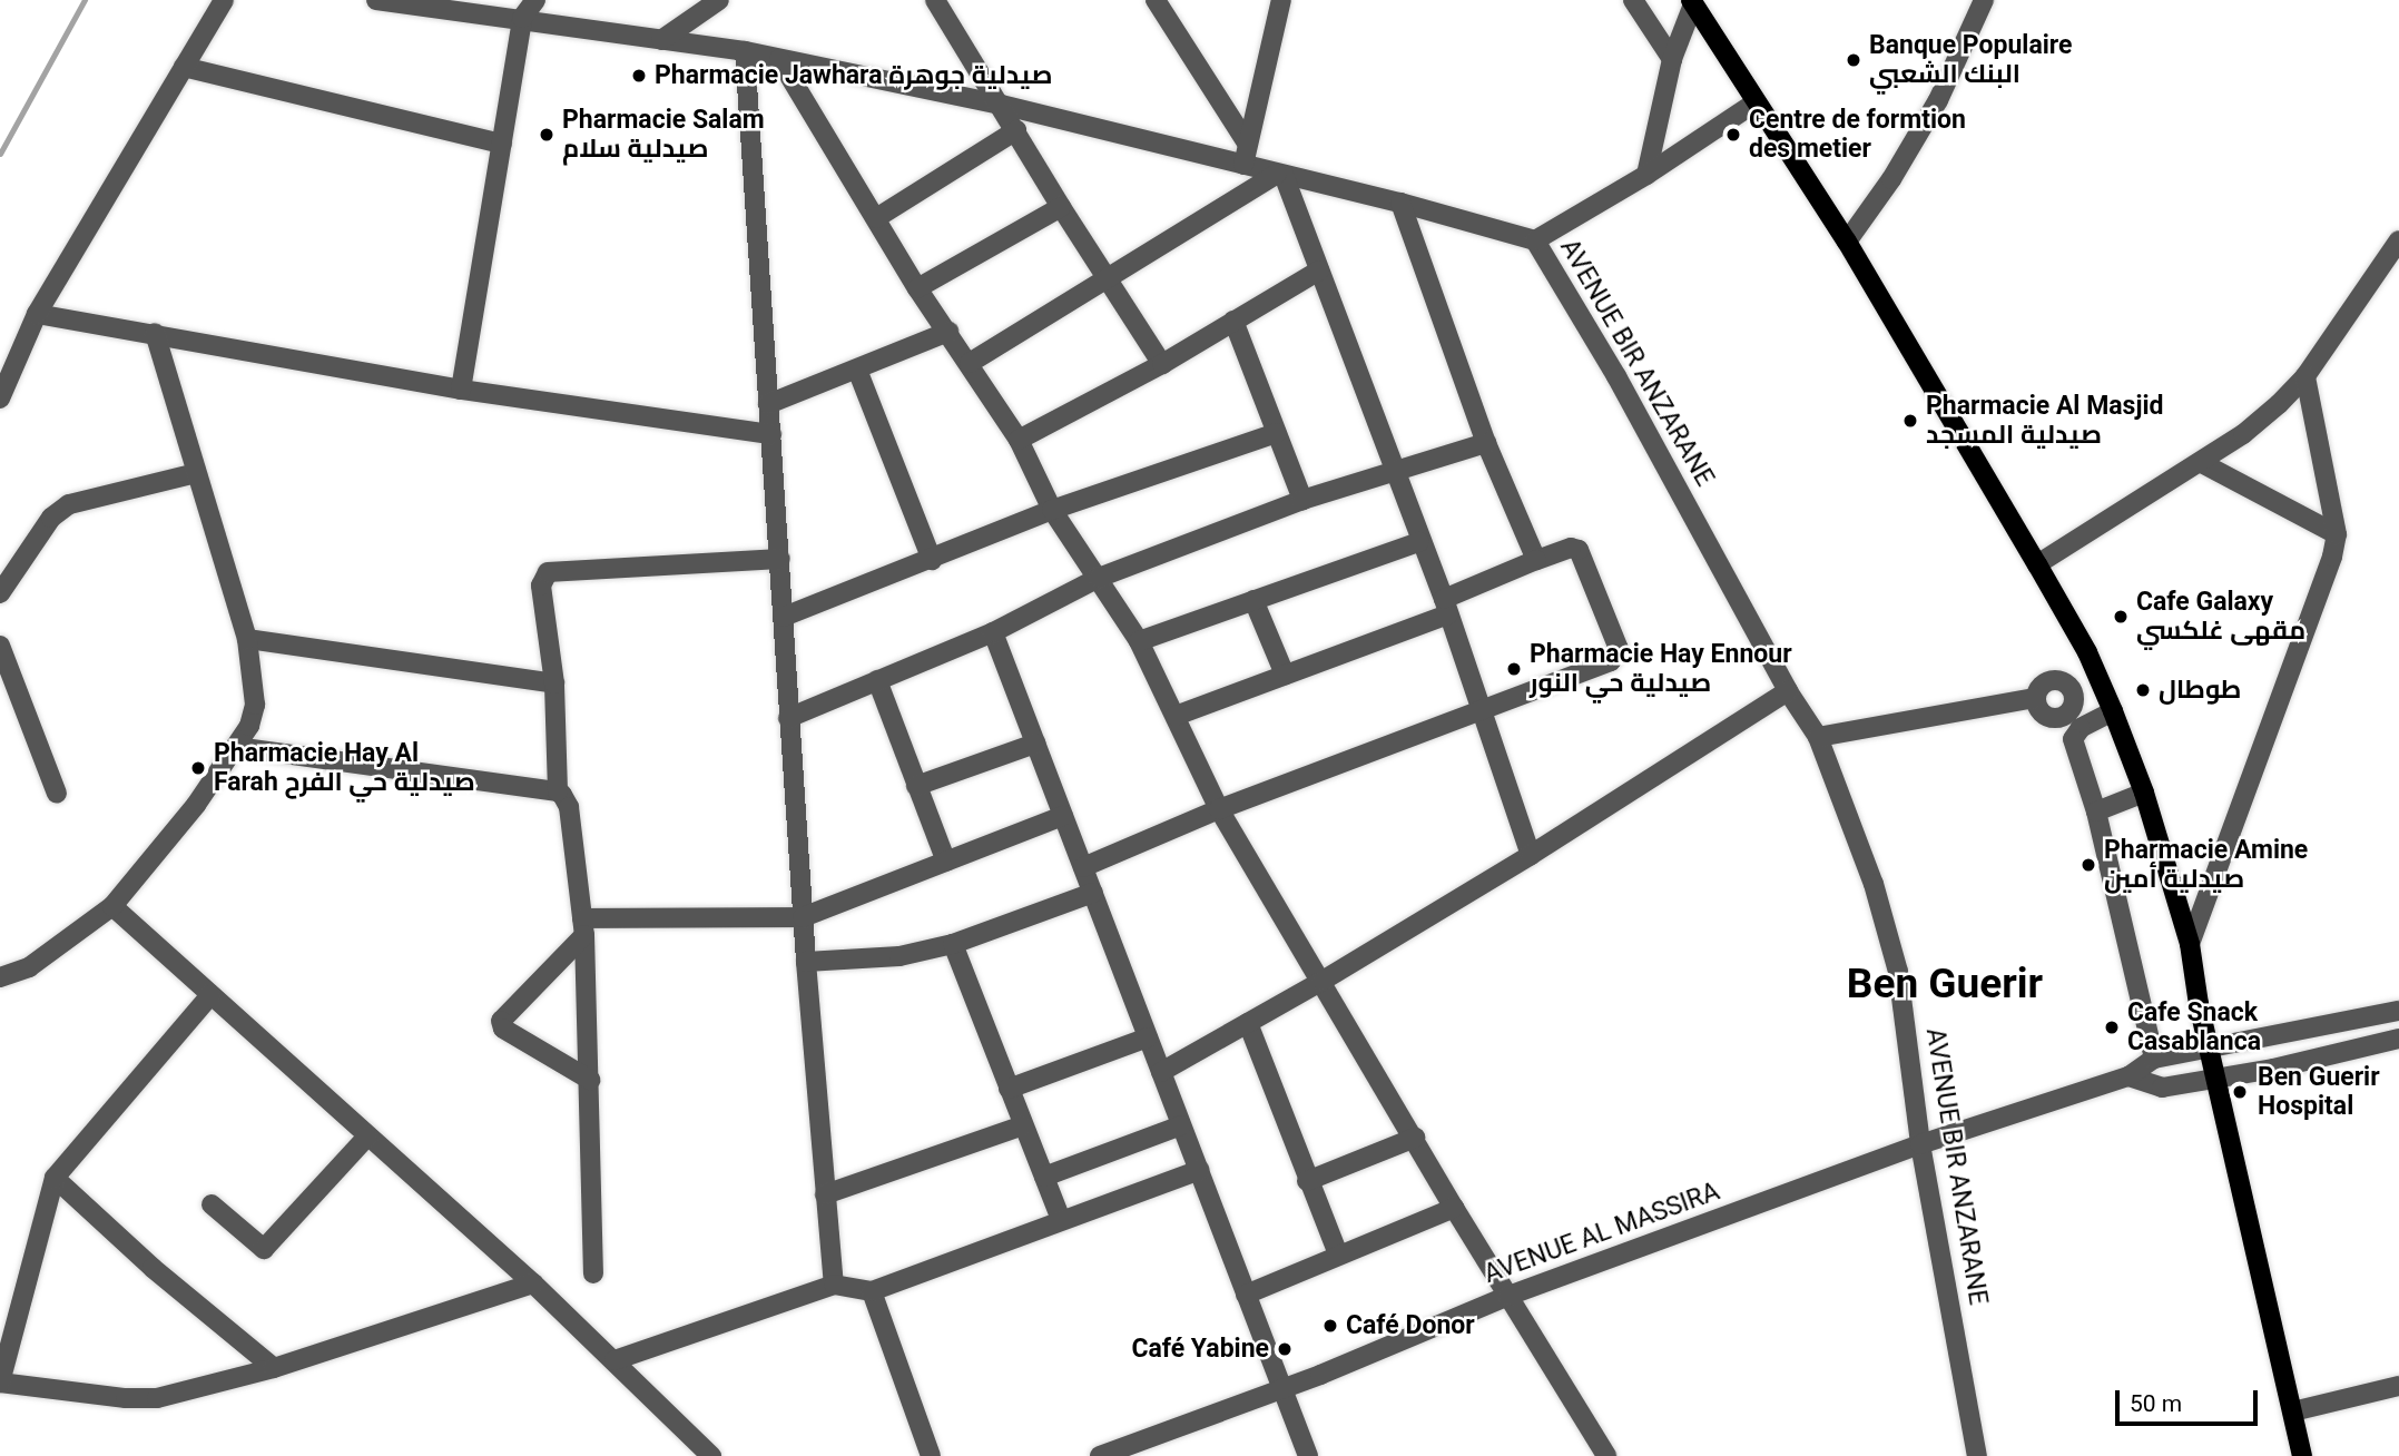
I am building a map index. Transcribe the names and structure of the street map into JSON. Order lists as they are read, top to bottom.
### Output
{
  "streets": {
    "street": ["AVENUE BIR ANZARANE", "AVENUE AL MASSIRA"]
  },
  "crossings": [
    ["AVENUE BIR ANZARANE", "AVENUE AL MASSIRA"]
  ],
  "districts": ["Ben Guerir"],
  "places": [
    "Banque Populaire البنك الشعبي",
    "Pharmacie Jawhara صيدلية جوهرة",
    "Pharmacie Salam صيدلية سلام",
    "Centre de formtion des metier",
    "Pharmacie Al Masjid صيدلية المسجد",
    "Cafe Galaxy مقهى غلكسي",
    "Pharmacie Hay Ennour صيدلية حي النور",
    "طوطال",
    "Pharmacie Hay Al Farah صيدلية حي الفرح",
    "Pharmacie Amine صيدلية أمين",
    "Cafe Snack Casablanca",
    "Ben Guerir Hospital",
    "Café Donor",
    "Café Yabine"
  ],
  "scale_bar": "50 m"
}
